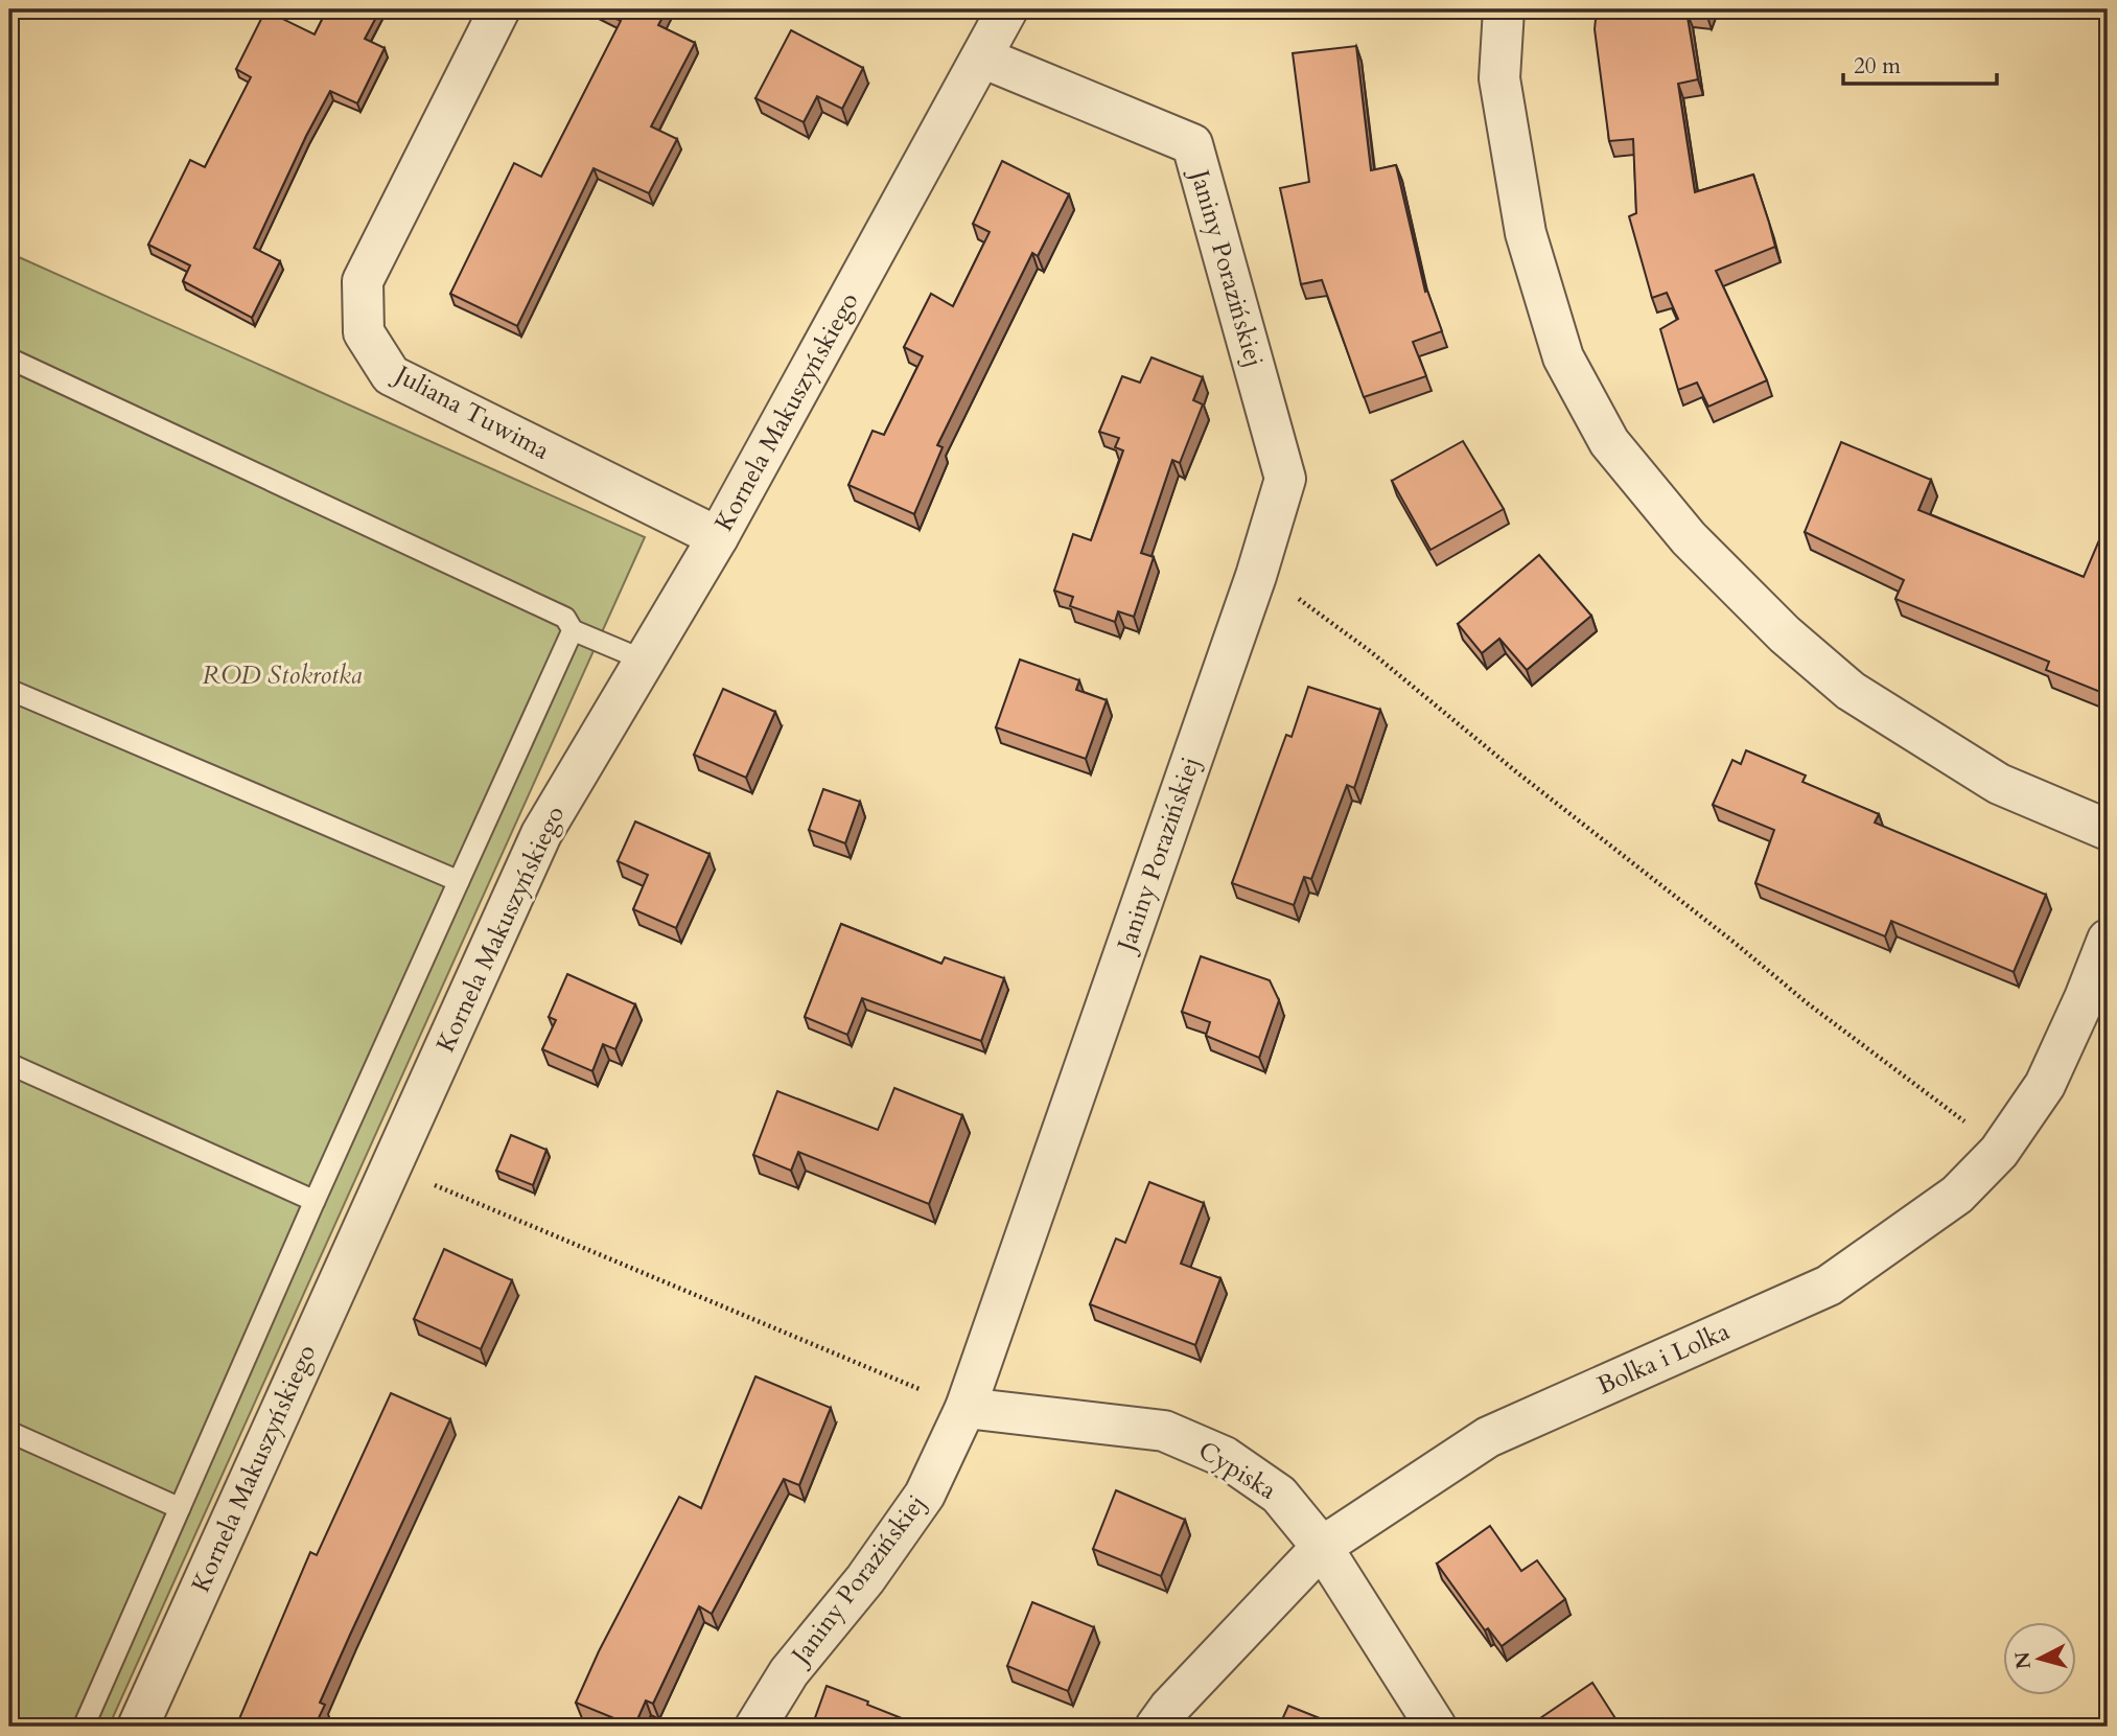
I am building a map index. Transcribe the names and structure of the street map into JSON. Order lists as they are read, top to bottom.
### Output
{
  "streets": {
    "street": [
      "Janiny Porazińskiej",
      "Kornela Makuszyńskiego",
      "Juliana Tuwima",
      "Bolka i Lolka",
      "Cypiska"
    ]
  },
  "crossings": [
    ["Janiny Porazińskiej", "Kornela Makuszyńskiego"],
    ["Janiny Porazińskiej", "Cypiska"],
    ["Kornela Makuszyńskiego", "Juliana Tuwima"],
    ["Bolka i Lolka", "Cypiska"]
  ],
  "parks": ["ROD Stokrotka"],
  "scale_bar": "20 m",
  "north": "left"
}
